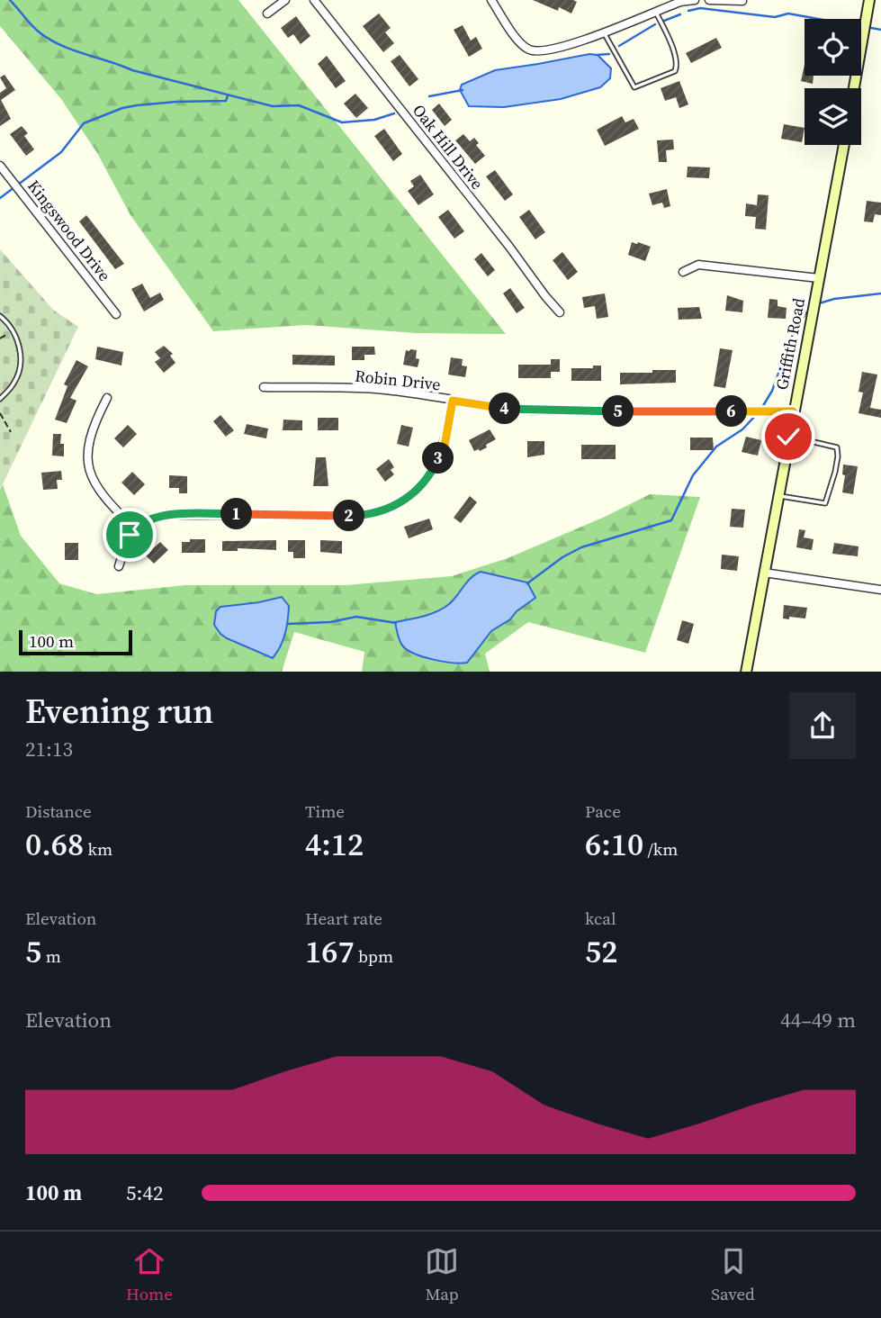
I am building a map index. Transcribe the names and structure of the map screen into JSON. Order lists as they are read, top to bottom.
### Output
{
  "streets": {
    "street": [
      "Oak Hill Drive",
      "Kingswood Drive",
      "Griffith Road",
      "Robin Drive"
    ]
  },
  "crossings": [
    ["Griffith Road", "Robin Drive"]
  ],
  "scale_bar": "100 m",
  "page": {
    "pins": [
      "4",
      "5",
      "6",
      "3",
      "1",
      "2"
    ],
    "scale": "100 m",
    "heading": ["Evening run", "21:13"],
    "stats": [
      ["Distance", "0.68 km"],
      ["Time", "4:12"],
      ["Pace", "6:10 /km"],
      ["Elevation", "5 m"],
      ["Heart rate", "167 bpm"],
      ["kcal", "52"]
    ],
    "chart": ["Elevation", "44–49 m"],
    "list": [
      {
        "name": "100 m",
        "note": "5:42"
      }
    ],
    "tabs": ["Home", "Map", "Saved"]
  }
}
